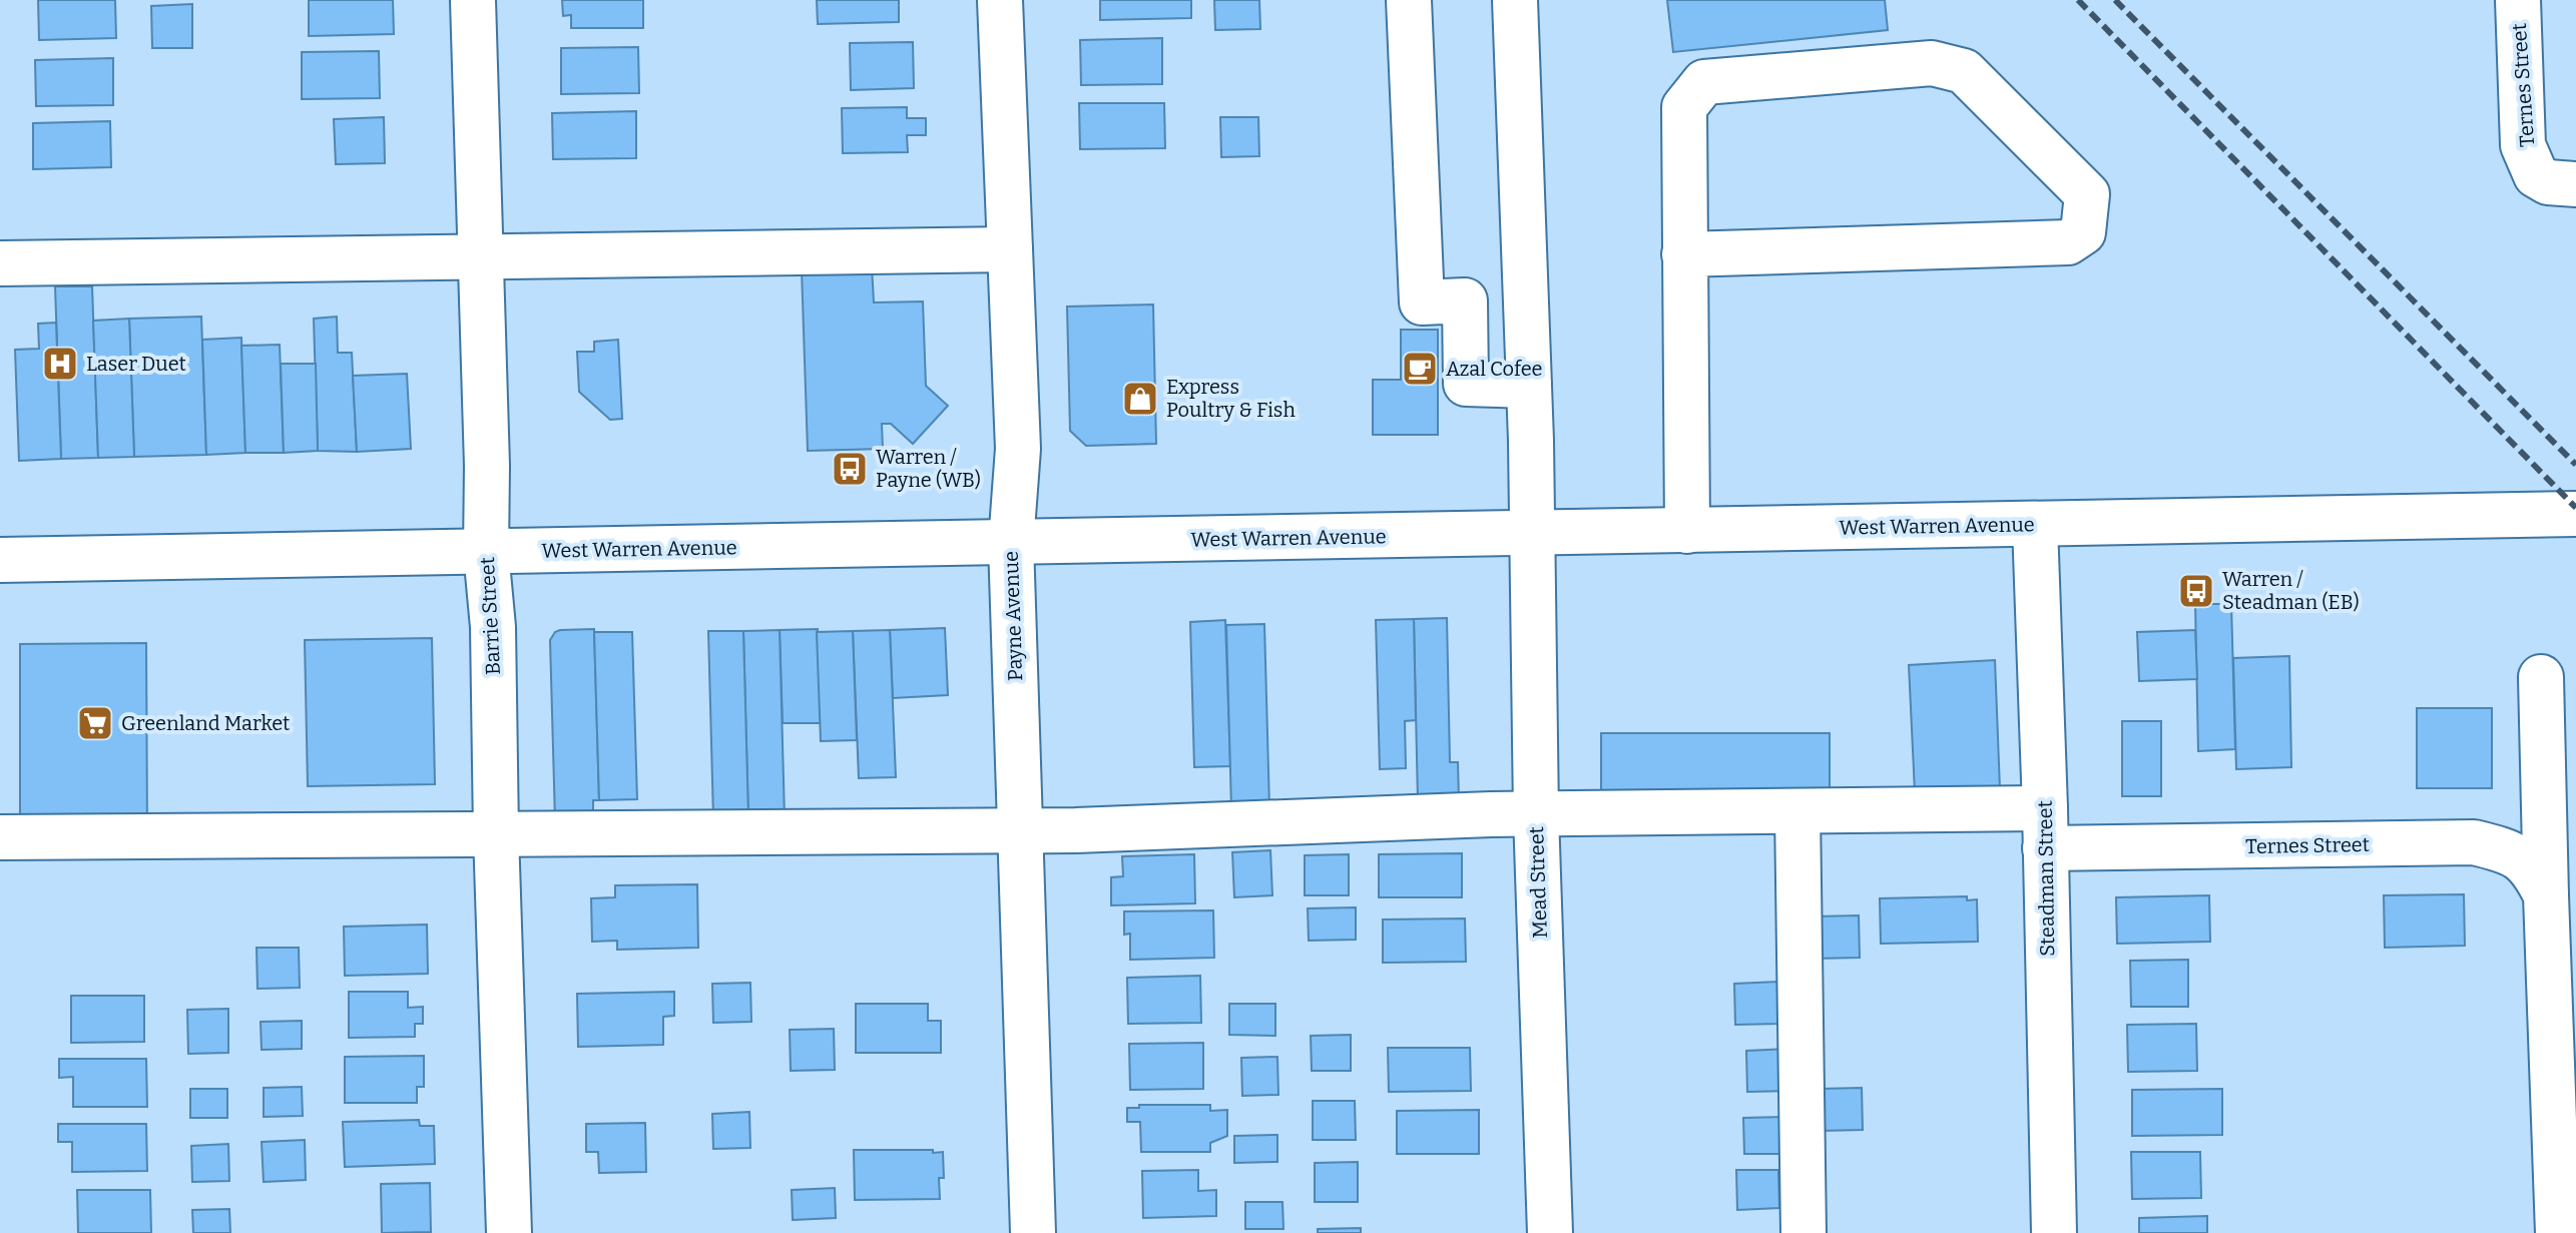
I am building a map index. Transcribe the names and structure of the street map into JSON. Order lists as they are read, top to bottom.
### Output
{
  "streets": {
    "street": [
      "Ternes Street",
      "West Warren Avenue",
      "Barrie Street",
      "Payne Avenue",
      "Steadman Street",
      "Mead Street"
    ]
  },
  "crossings": [
    ["Ternes Street", "Barrie Street"],
    ["Ternes Street", "Payne Avenue"],
    ["Ternes Street", "Steadman Street"],
    ["Ternes Street", "Mead Street"],
    ["West Warren Avenue", "Barrie Street"],
    ["West Warren Avenue", "Payne Avenue"],
    ["West Warren Avenue", "Steadman Street"],
    ["West Warren Avenue", "Mead Street"]
  ],
  "places": {
    "hospital": ["Laser Duet"],
    "cafe": ["Azal Cofee"],
    "shop": ["Express Poultry & Fish"],
    "bus stop": ["Warren / Payne (WB)", "Warren / Steadman (EB)"],
    "supermarket": ["Greenland Market"]
  }
}
